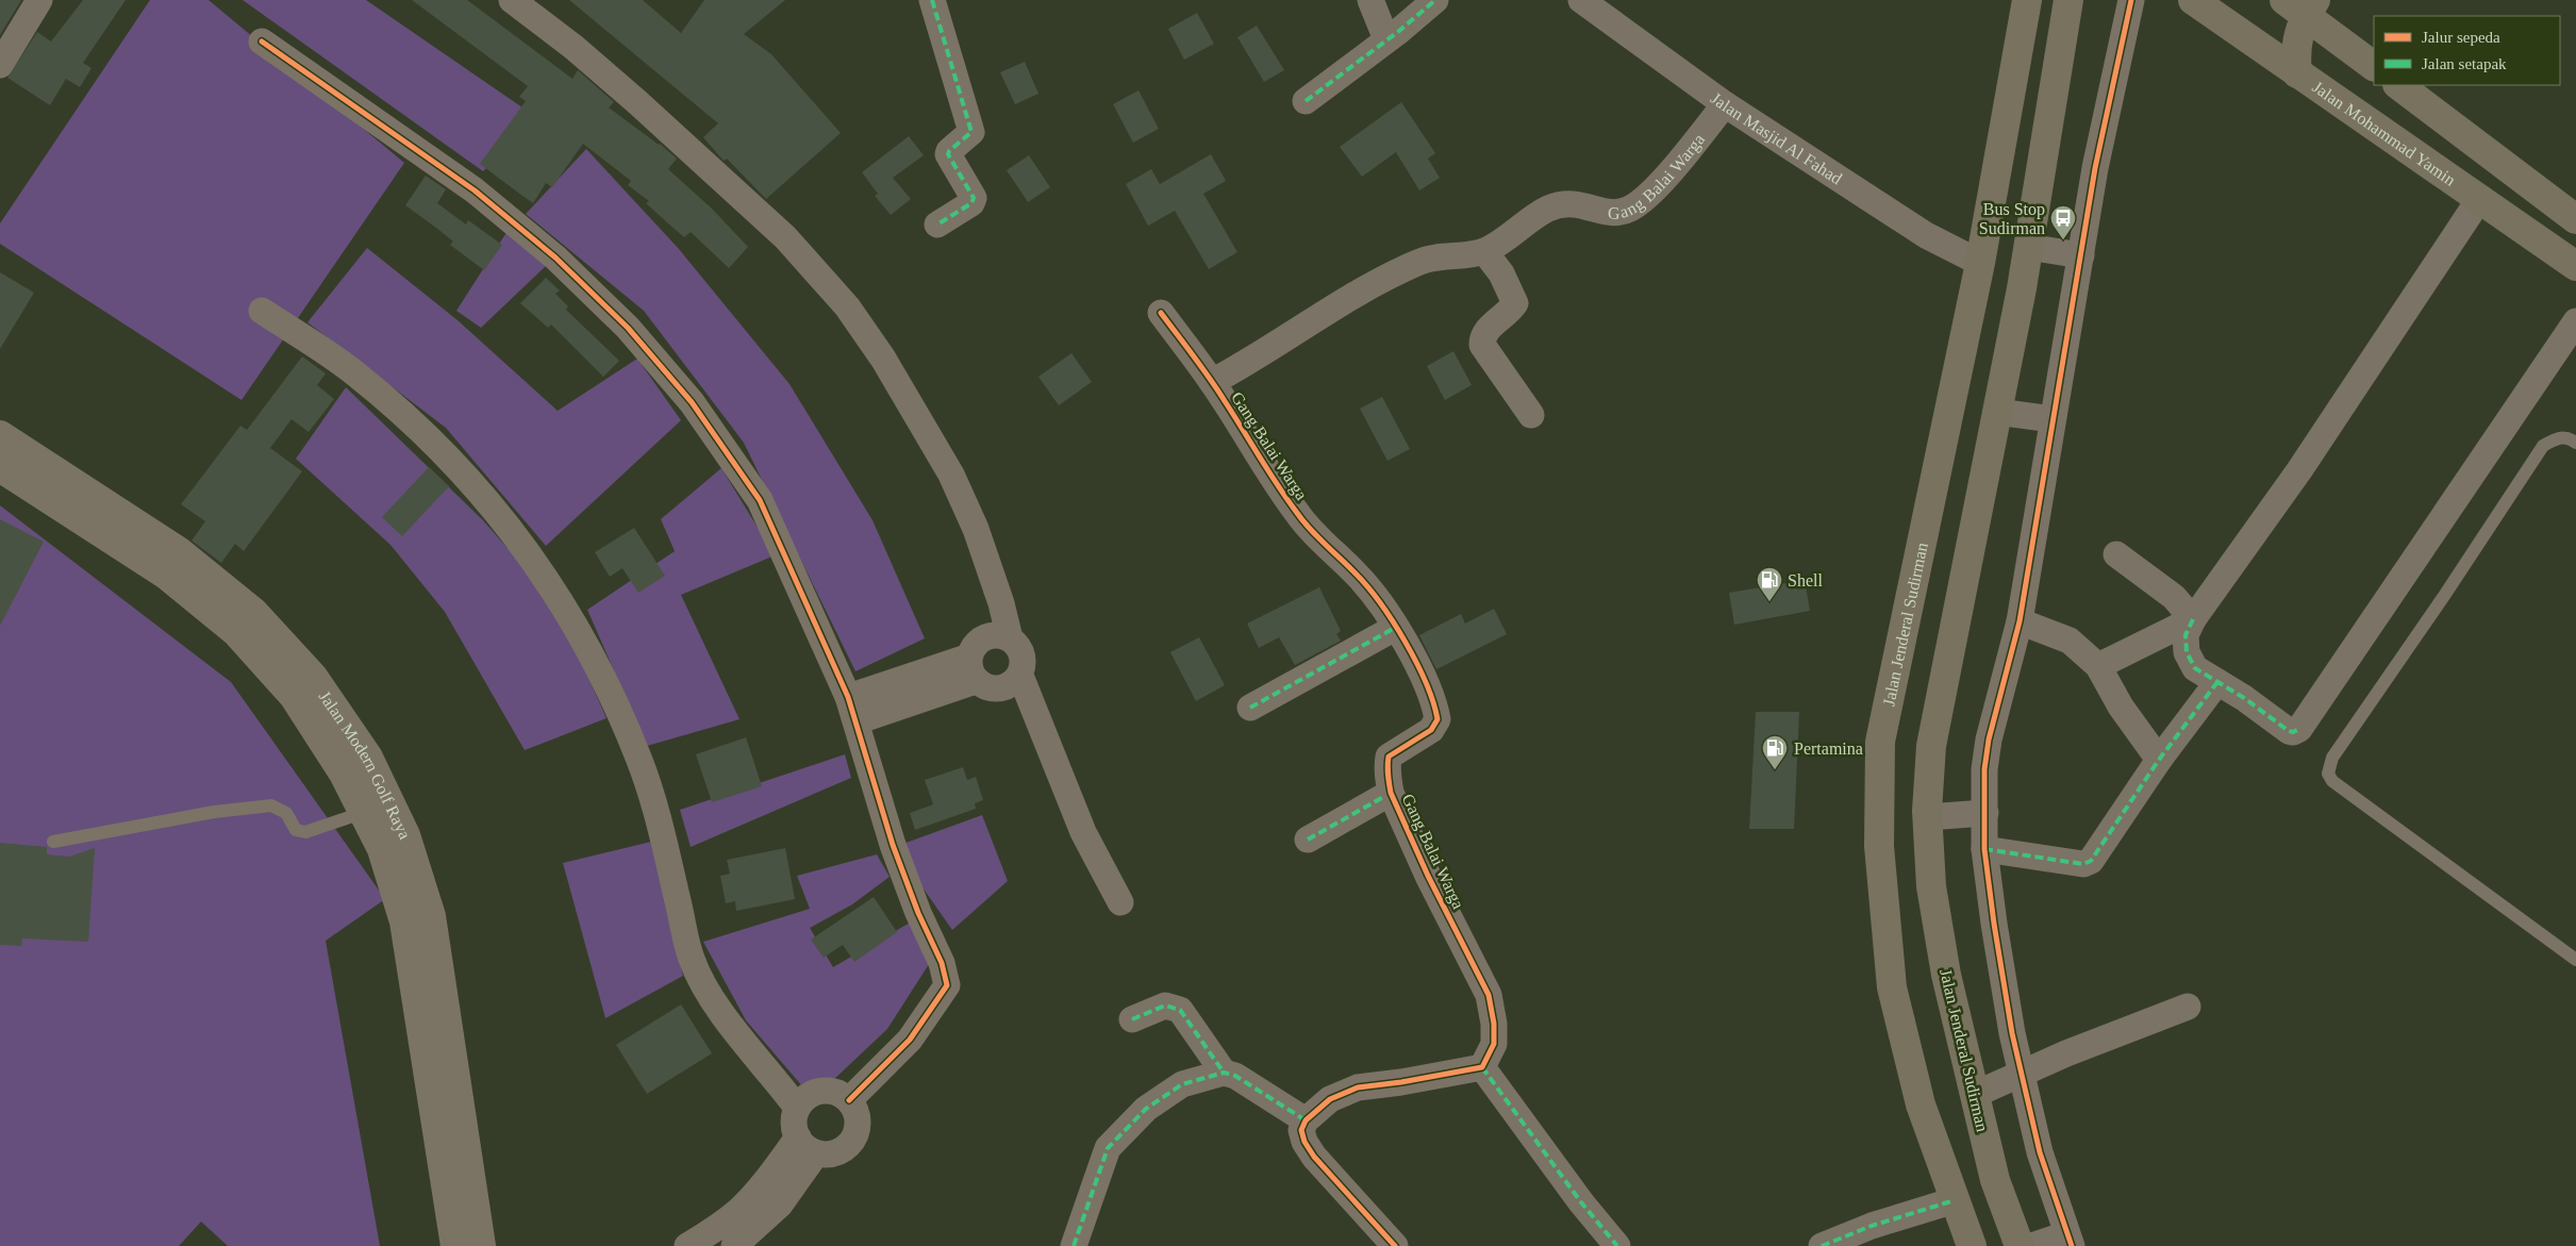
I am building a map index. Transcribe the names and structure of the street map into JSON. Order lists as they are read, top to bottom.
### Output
{
  "streets": {
    "main road": ["Jalan Mohammad Yamin", "Jalan Jenderal Sudirman"],
    "street": ["Jalan Masjid Al Fahad", "Gang Balai Warga", "Jalan Modern Golf Raya"]
  },
  "crossings": [
    ["Jalan Masjid Al Fahad", "Gang Balai Warga"],
    ["Jalan Masjid Al Fahad", "Jalan Jenderal Sudirman"]
  ],
  "places": {
    "bus stop": ["Bus Stop Sudirman"],
    "fuel station": ["Shell", "Pertamina"]
  },
  "legend": ["Jalur sepeda", "Jalan setapak"]
}
